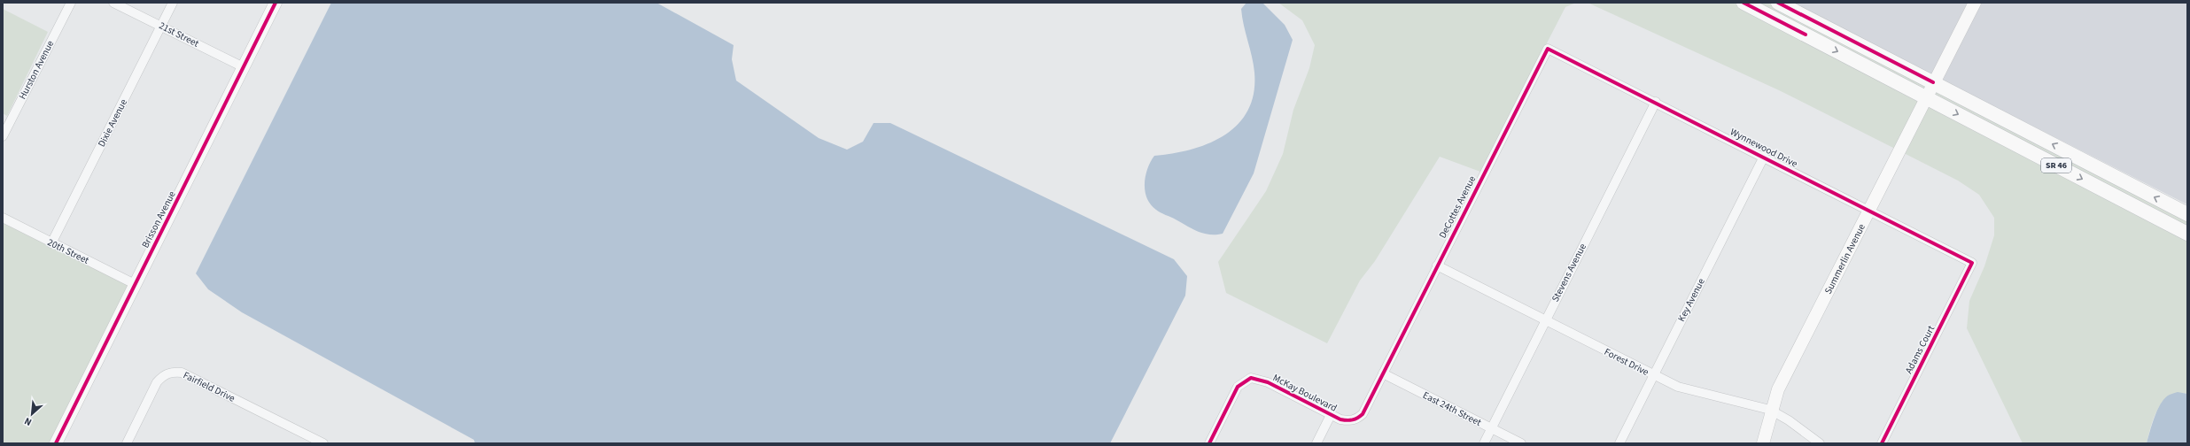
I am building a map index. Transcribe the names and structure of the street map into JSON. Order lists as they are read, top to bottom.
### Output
{
  "streets": {
    "main road": ["SR 46"],
    "street": [
      "21st Street",
      "Hurston Avenue",
      "Dixie Avenue",
      "Wynnewood Drive",
      "DeCottes Avenue",
      "Brisson Avenue",
      "20th Street",
      "Summerlin Avenue",
      "Stevens Avenue",
      "Key Avenue",
      "Adams Court",
      "Forest Drive",
      "Fairfield Drive",
      "McKay Boulevard",
      "East 24th Street"
    ]
  },
  "crossings": [
    ["21st Street", "Dixie Avenue"],
    ["21st Street", "Brisson Avenue"],
    ["Dixie Avenue", "20th Street"],
    ["Wynnewood Drive", "DeCottes Avenue"],
    ["Wynnewood Drive", "Summerlin Avenue"],
    ["Wynnewood Drive", "Stevens Avenue"],
    ["Wynnewood Drive", "Key Avenue"],
    ["Wynnewood Drive", "Adams Court"],
    ["SR 46", "Summerlin Avenue"],
    ["DeCottes Avenue", "Forest Drive"],
    ["DeCottes Avenue", "McKay Boulevard"],
    ["DeCottes Avenue", "East 24th Street"],
    ["Brisson Avenue", "20th Street"],
    ["Summerlin Avenue", "Forest Drive"],
    ["Stevens Avenue", "Forest Drive"],
    ["Stevens Avenue", "East 24th Street"],
    ["Key Avenue", "Forest Drive"],
    ["McKay Boulevard", "East 24th Street"]
  ],
  "north": "bottom left"
}
